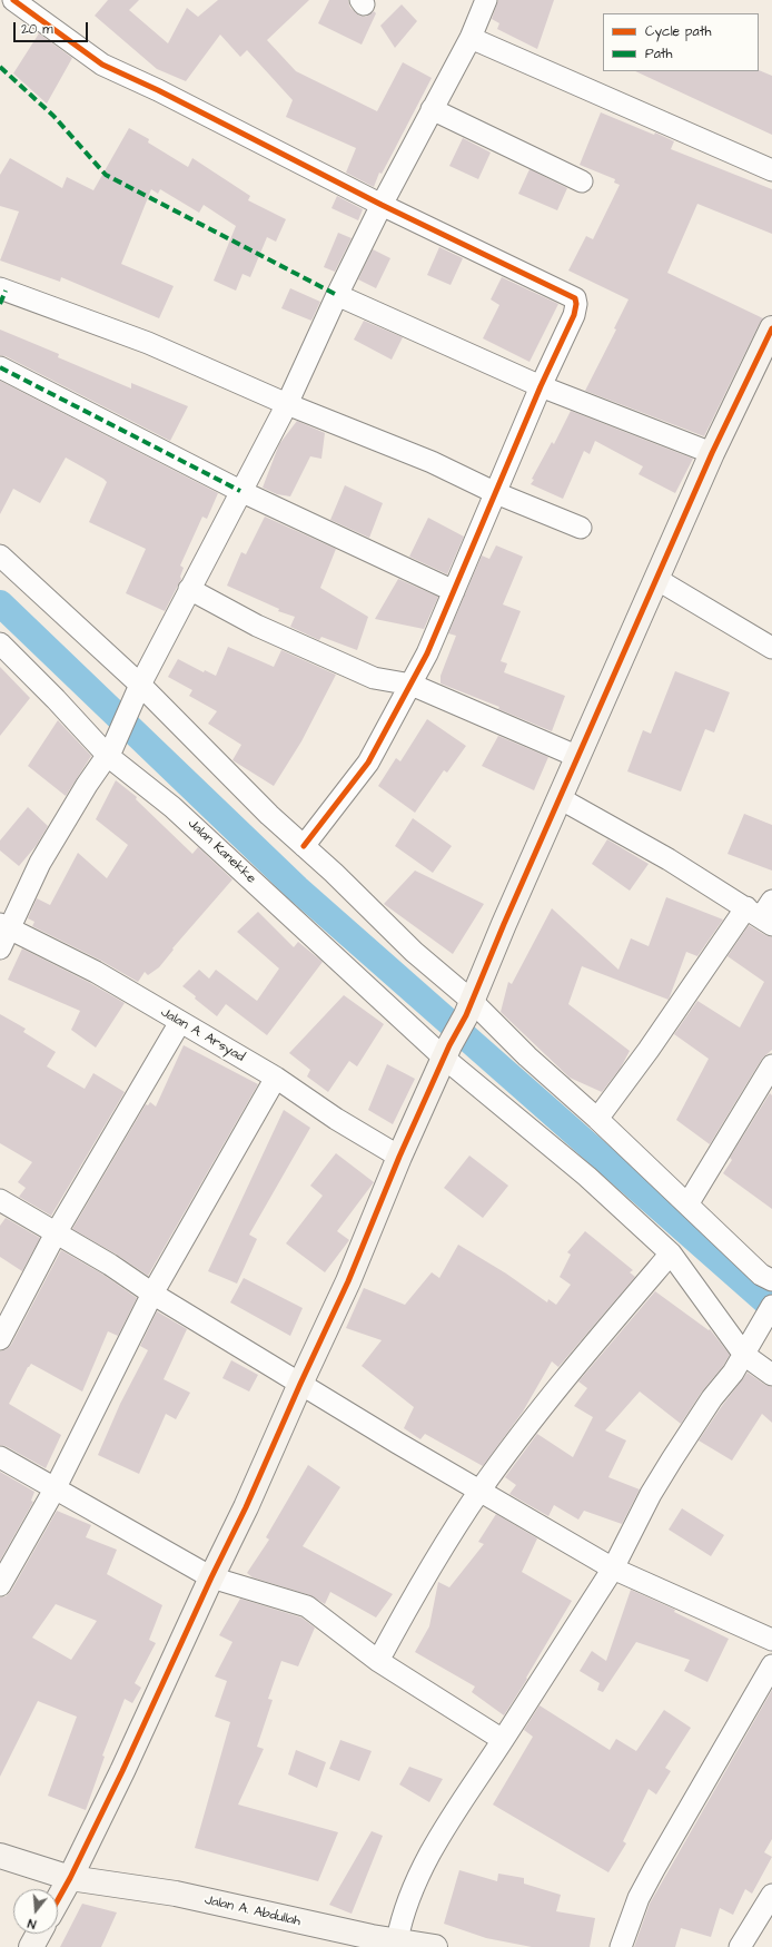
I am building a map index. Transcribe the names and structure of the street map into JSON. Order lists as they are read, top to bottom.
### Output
{
  "streets": {
    "street": ["Jalan Kanekke", "Jalan A. Arsyad", "Jalan A. Abdullah"]
  },
  "legend": ["Cycle path", "Path"],
  "scale_bar": "20 m",
  "north": "bottom"
}
